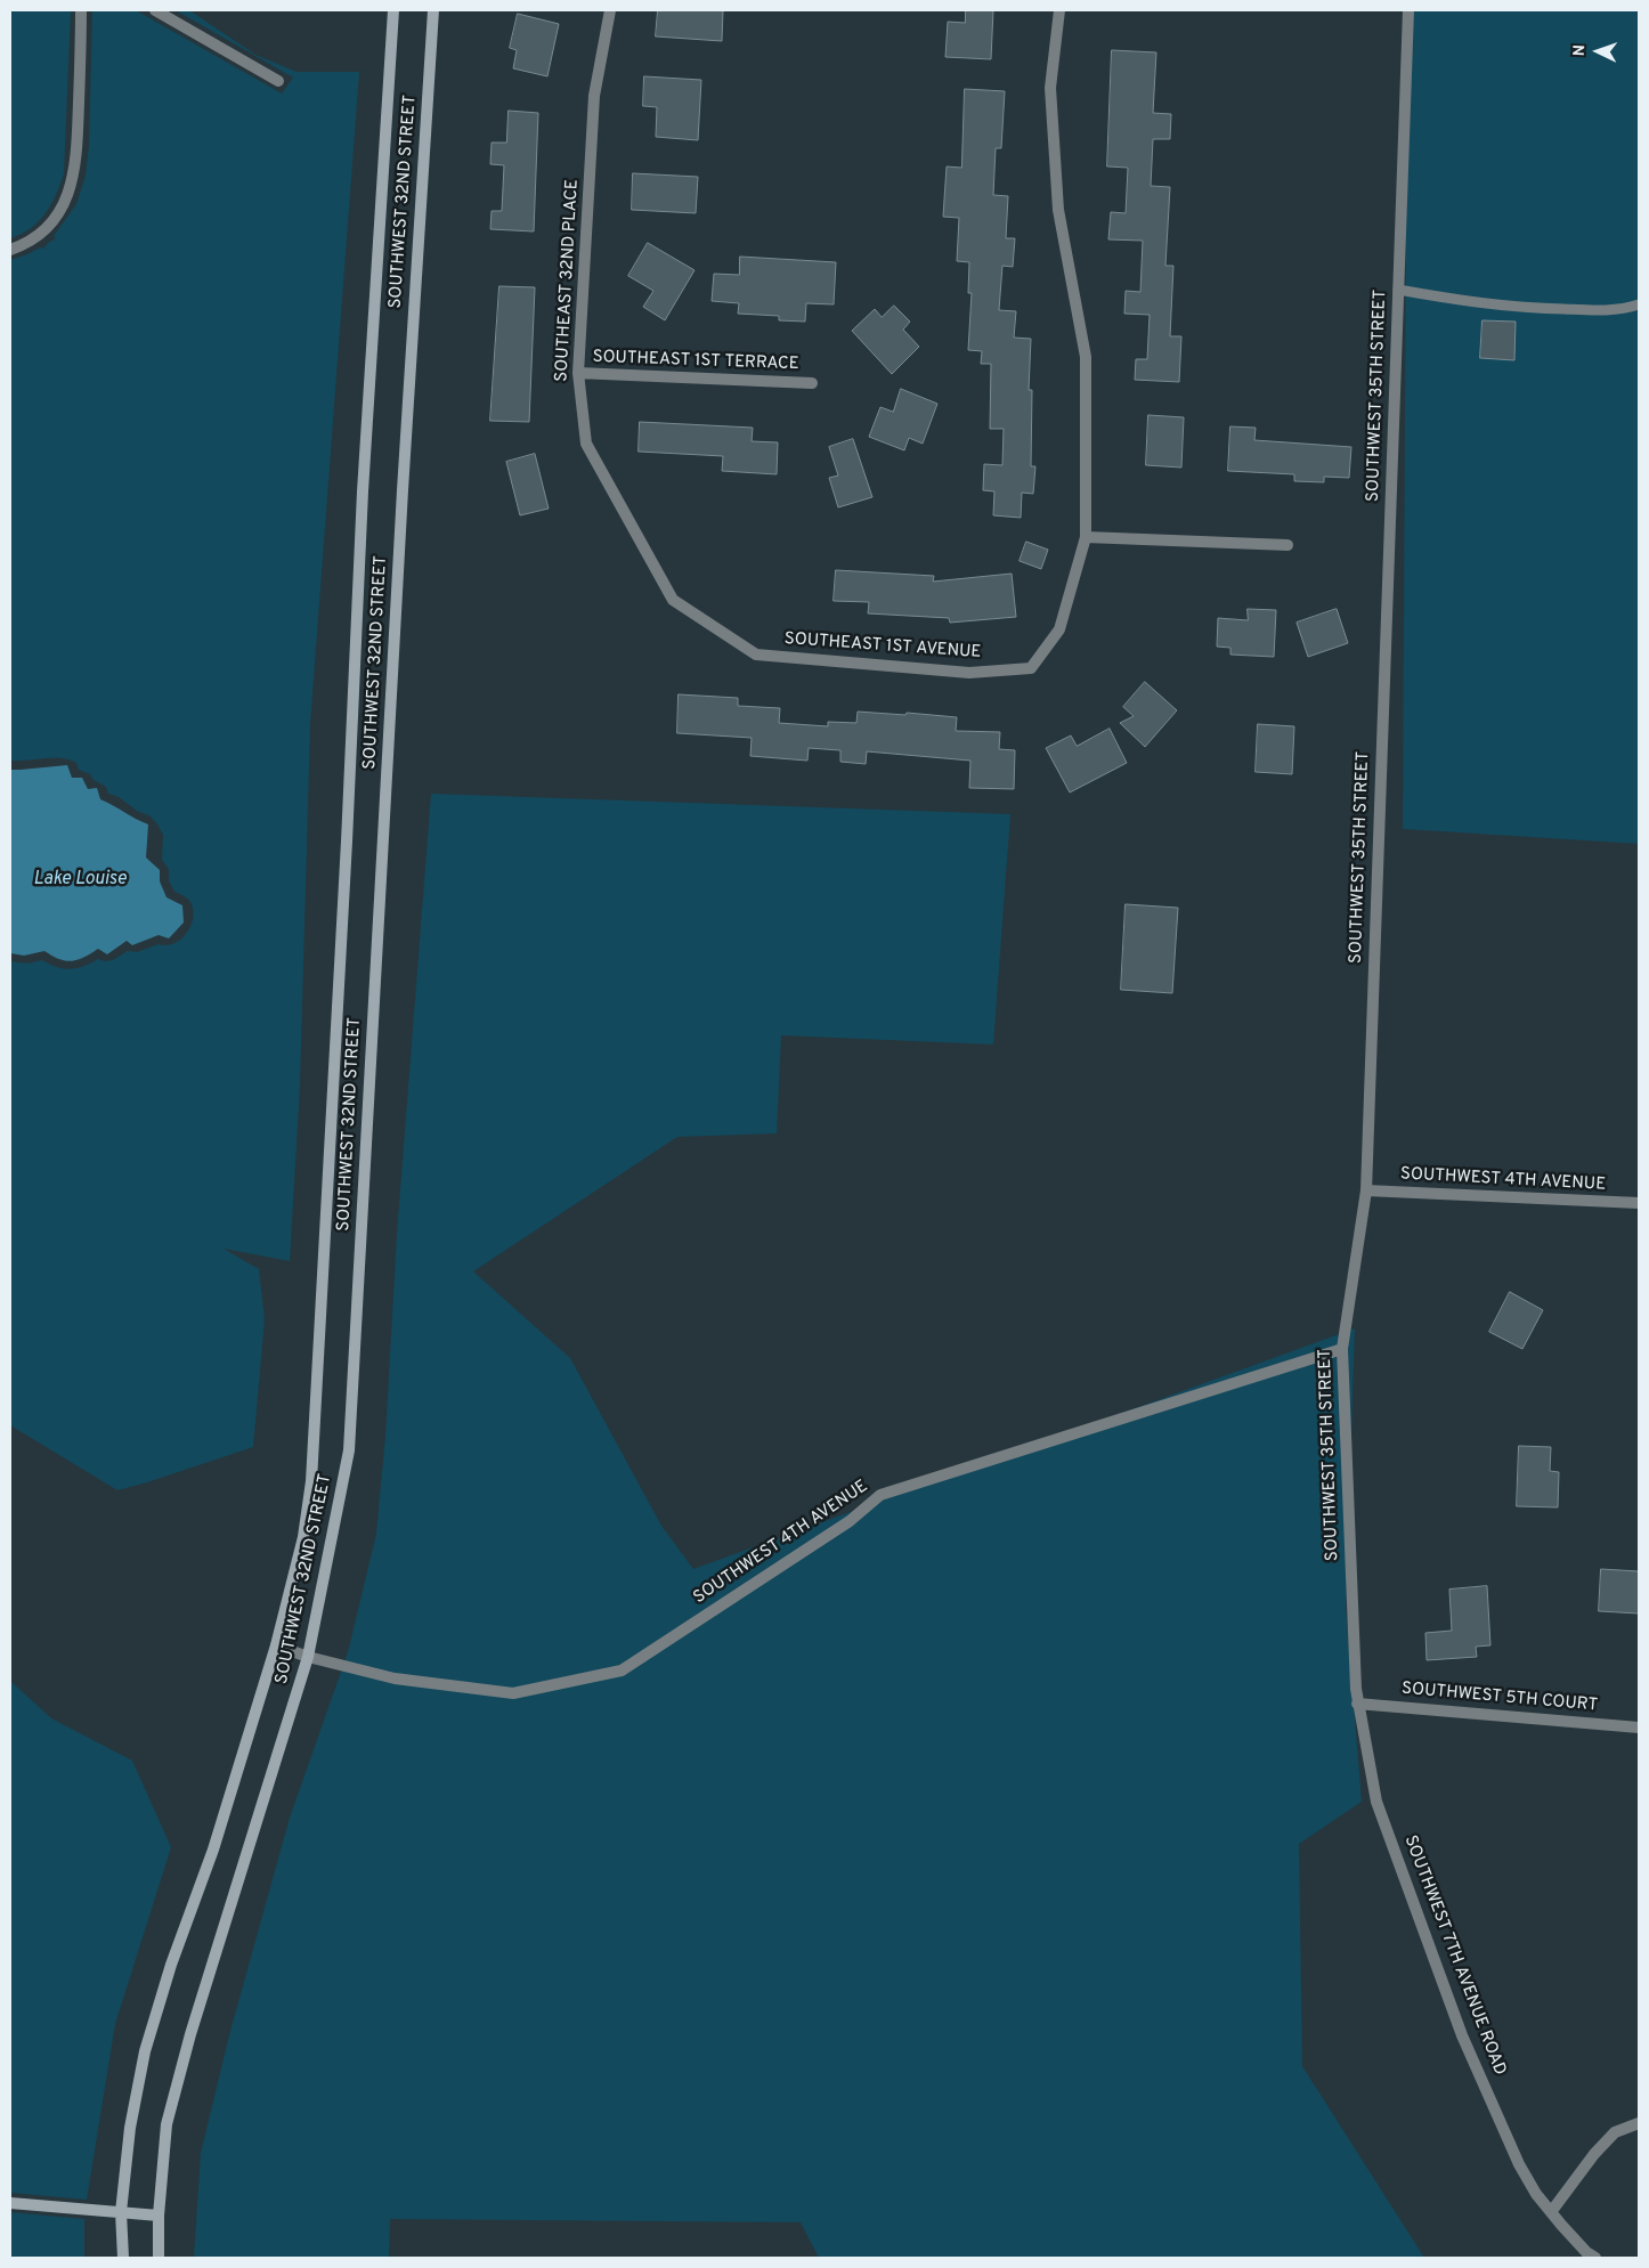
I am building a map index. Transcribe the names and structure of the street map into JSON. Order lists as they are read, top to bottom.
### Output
{
  "streets": {
    "main road": ["SOUTHWEST 32ND STREET"],
    "street": [
      "SOUTHEAST 32ND PLACE",
      "SOUTHEAST 1ST TERRACE",
      "SOUTHWEST 35TH STREET",
      "SOUTHEAST 1ST AVENUE",
      "SOUTHWEST 4TH AVENUE",
      "SOUTHWEST 5TH COURT",
      "SOUTHWEST 7TH AVENUE ROAD"
    ]
  },
  "crossings": [
    ["SOUTHWEST 32ND STREET", "SOUTHWEST 4TH AVENUE"],
    ["SOUTHEAST 32ND PLACE", "SOUTHEAST 1ST TERRACE"],
    ["SOUTHEAST 32ND PLACE", "SOUTHEAST 1ST AVENUE"],
    ["SOUTHWEST 35TH STREET", "SOUTHWEST 4TH AVENUE"],
    ["SOUTHWEST 35TH STREET", "SOUTHWEST 5TH COURT"],
    ["SOUTHWEST 35TH STREET", "SOUTHWEST 7TH AVENUE ROAD"],
    ["SOUTHWEST 5TH COURT", "SOUTHWEST 7TH AVENUE ROAD"]
  ],
  "water": ["Lake Louise"],
  "north": "left"
}
